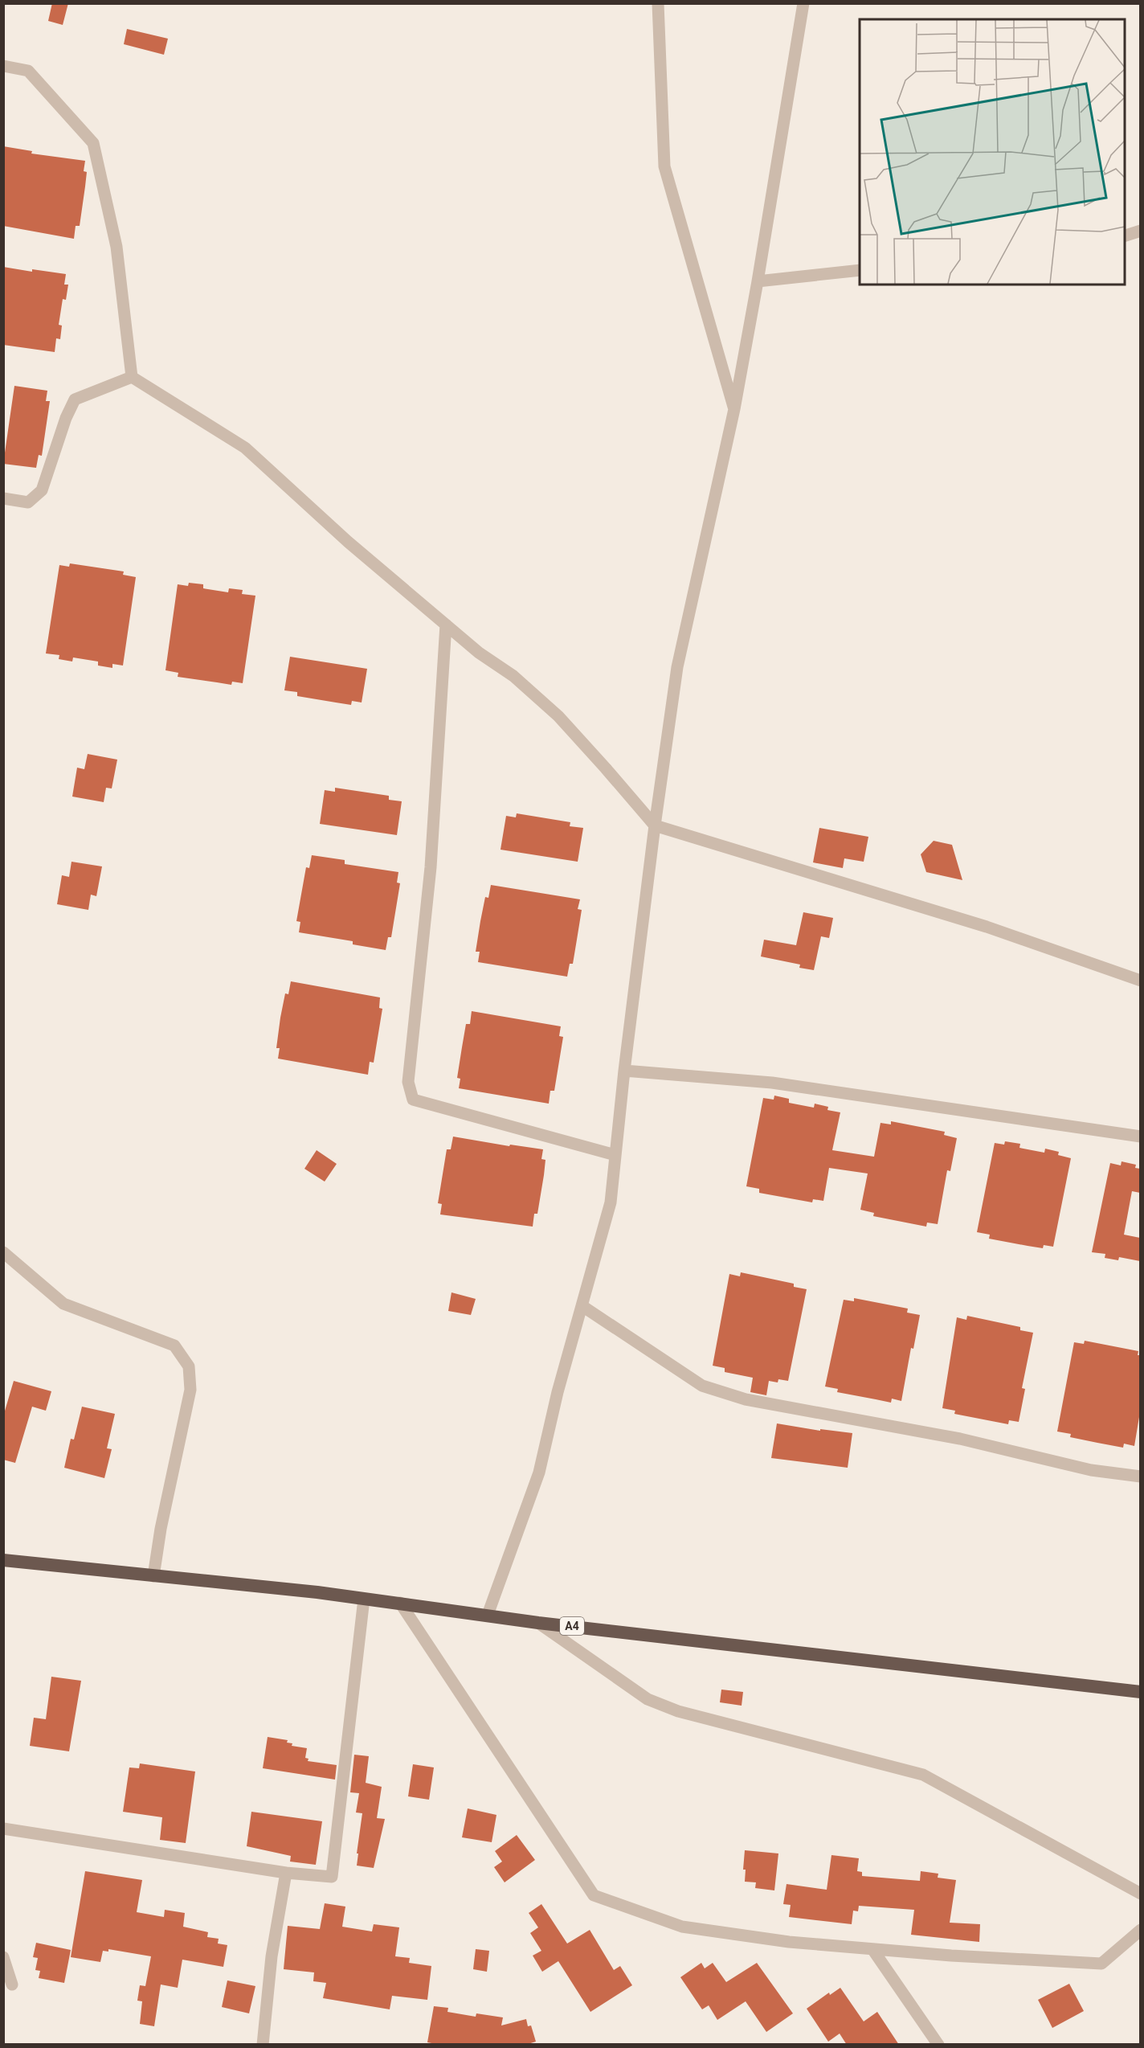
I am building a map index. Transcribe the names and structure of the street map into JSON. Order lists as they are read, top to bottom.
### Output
{
  "streets": {
    "highway": ["A4"]
  }
}
